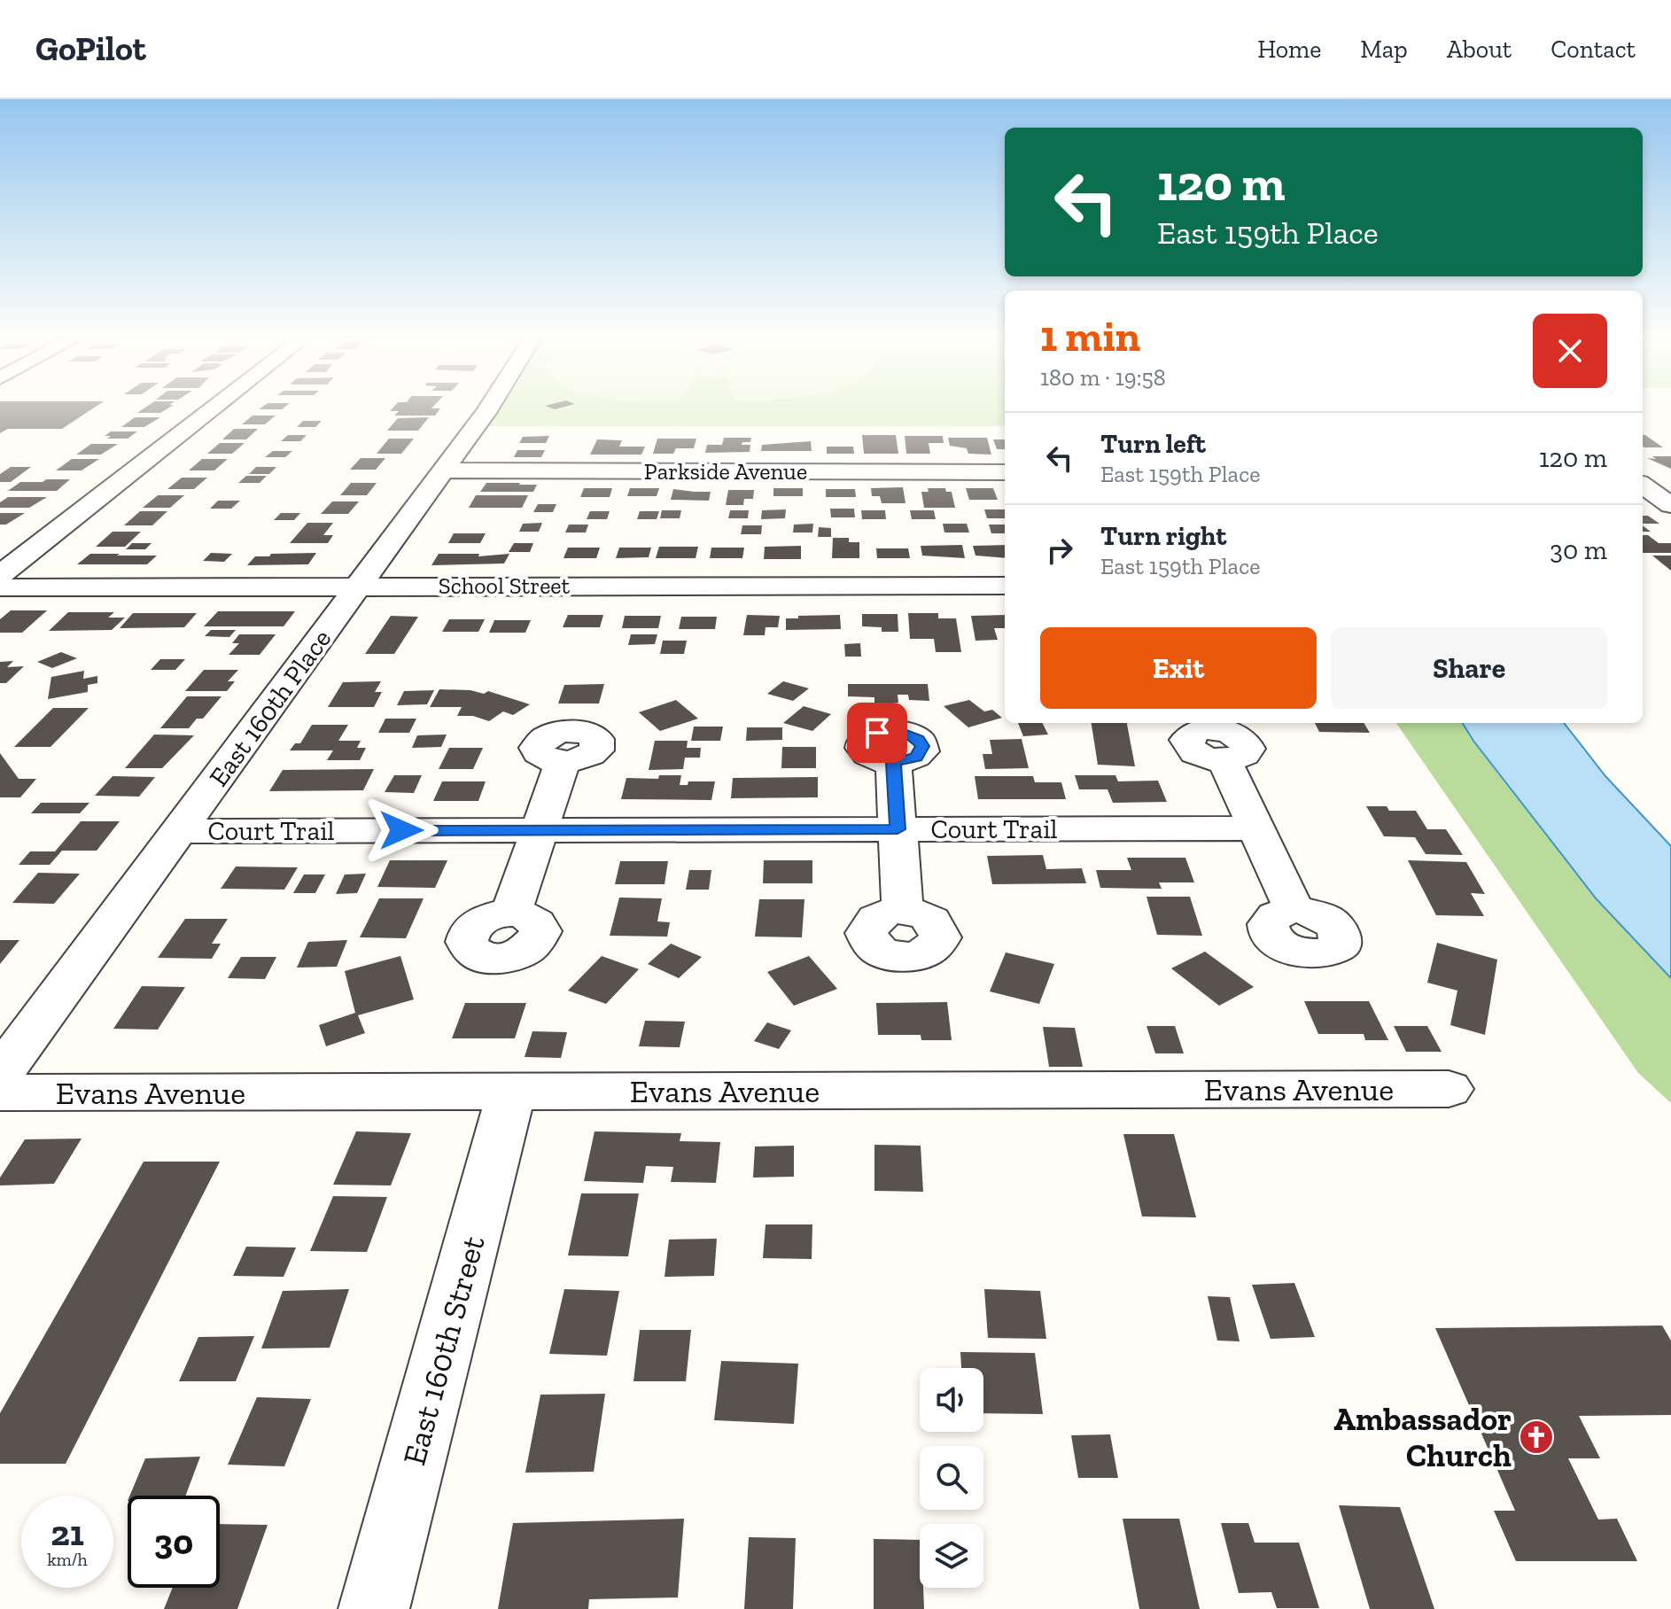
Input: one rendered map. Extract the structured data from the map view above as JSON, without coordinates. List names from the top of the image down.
{
  "streets": {
    "street": [
      "Parkside Avenue",
      "School Street",
      "East 160th Place",
      "Court Trail",
      "Evans Avenue",
      "East 160th Street"
    ]
  },
  "crossings": [
    ["Parkside Avenue", "East 160th Place"],
    ["School Street", "East 160th Place"],
    ["East 160th Place", "Court Trail"],
    ["Evans Avenue", "East 160th Street"]
  ],
  "places": {
    "church": ["Ambassador Church"]
  },
  "page": {
    "header": "GoPilot",
    "nav": [
      "Home",
      "Map",
      "About",
      "Contact"
    ],
    "turn": ["120 m", "East 159th Place"],
    "heading": ["1 min", "180 m · 19:58"],
    "list": [
      {
        "name": "Turn left",
        "note": "East 159th Place",
        "value": "120 m"
      },
      {
        "name": "Turn right",
        "note": "East 159th Place",
        "value": "30 m"
      }
    ],
    "buttons": ["Exit", "Share"],
    "speed": "21 km/h",
    "limit": "30"
  }
}
